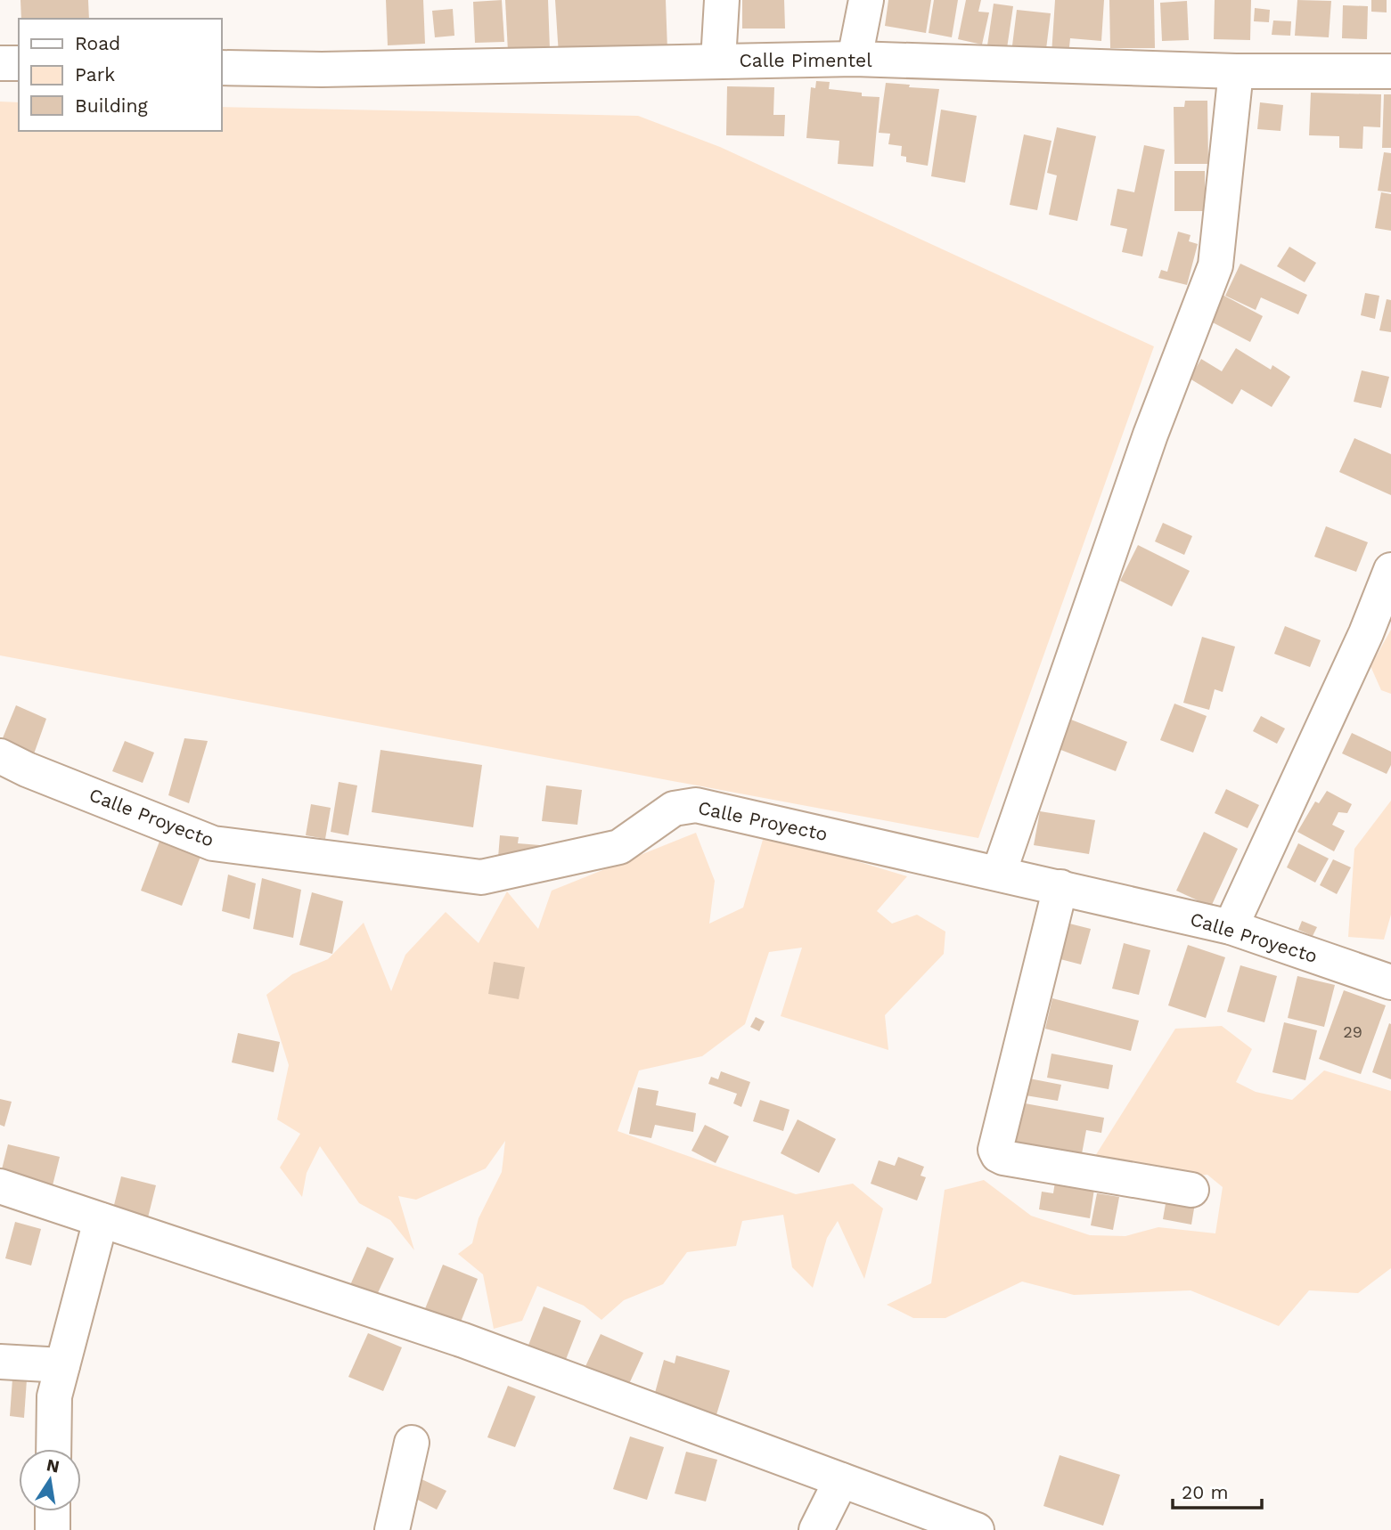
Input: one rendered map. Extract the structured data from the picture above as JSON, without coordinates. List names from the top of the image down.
{
  "streets": {
    "street": ["Calle Pimentel", "Calle Proyecto"]
  },
  "house_numbers": ["29"],
  "legend": ["Road", "Park", "Building"],
  "scale_bar": "20 m",
  "north": "top"
}
